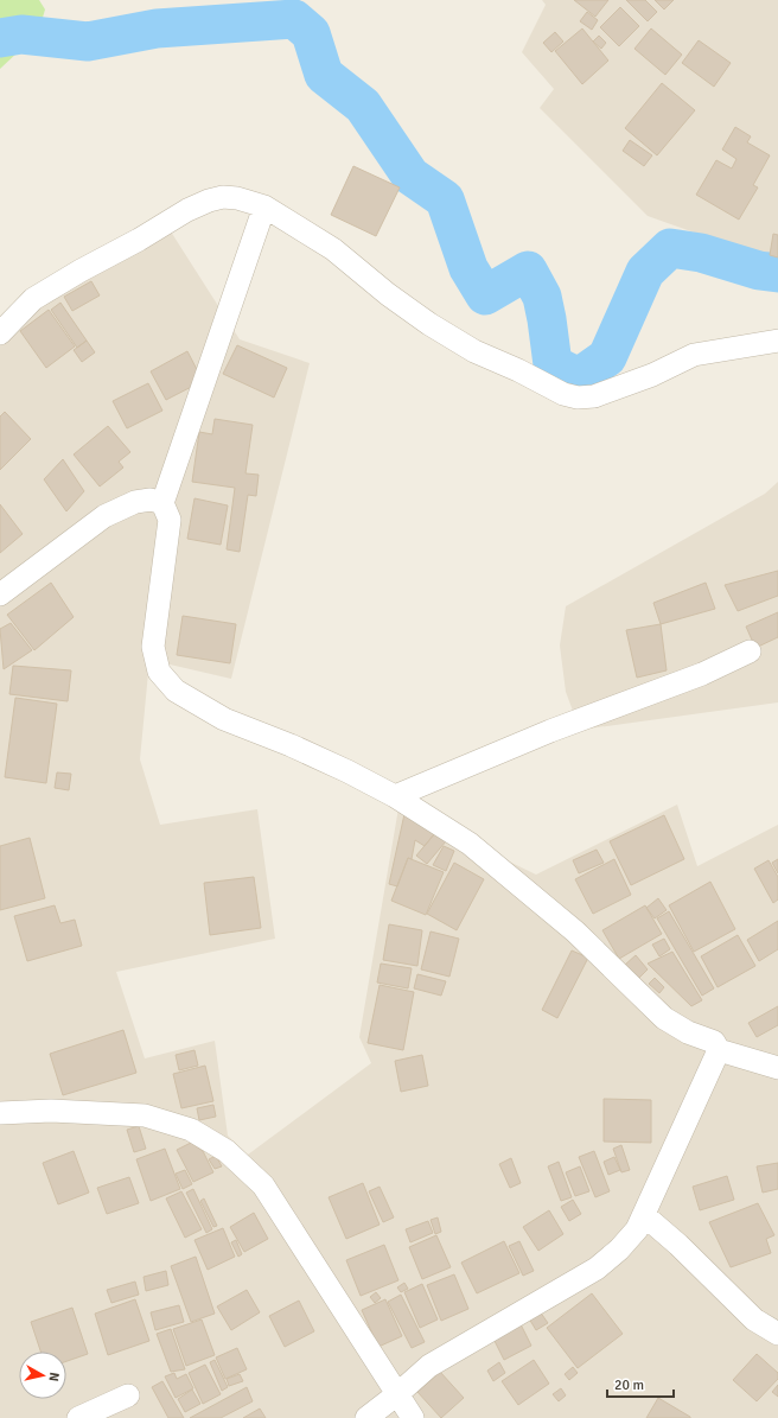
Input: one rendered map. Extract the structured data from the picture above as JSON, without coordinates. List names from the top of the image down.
{
  "scale_bar": "20 m",
  "north": "right"
}
